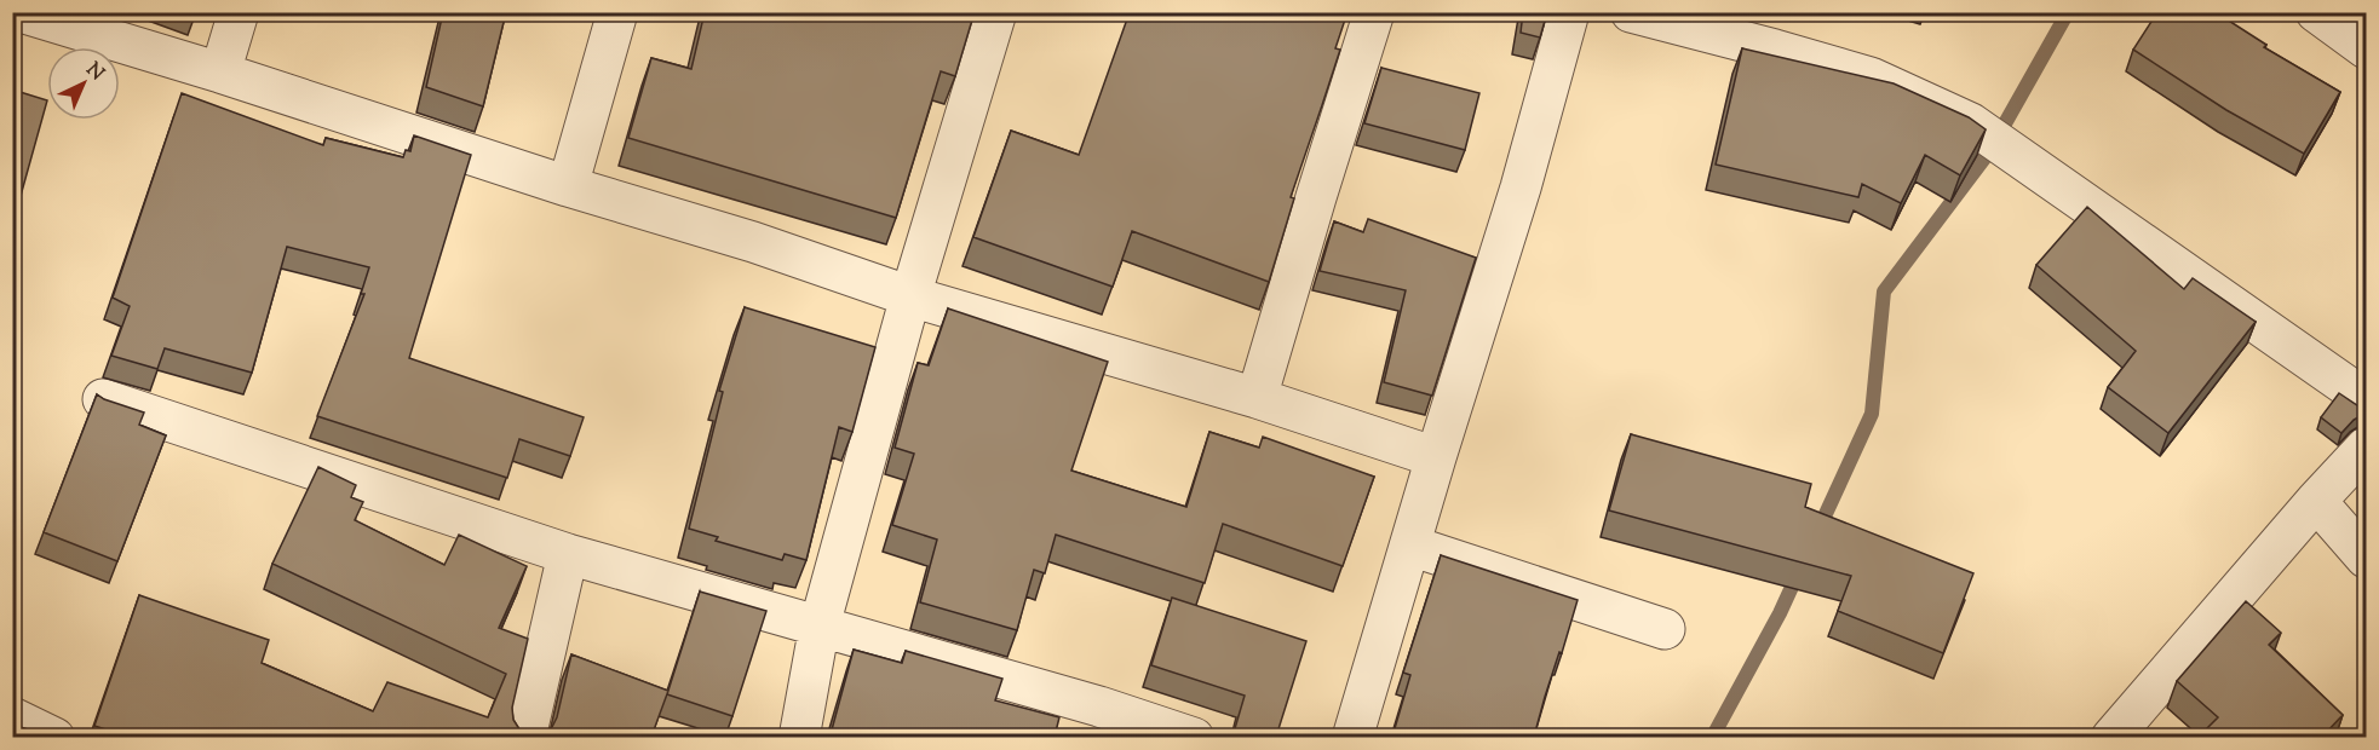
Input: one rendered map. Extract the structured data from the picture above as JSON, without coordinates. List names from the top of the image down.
{
  "north": "top right"
}
